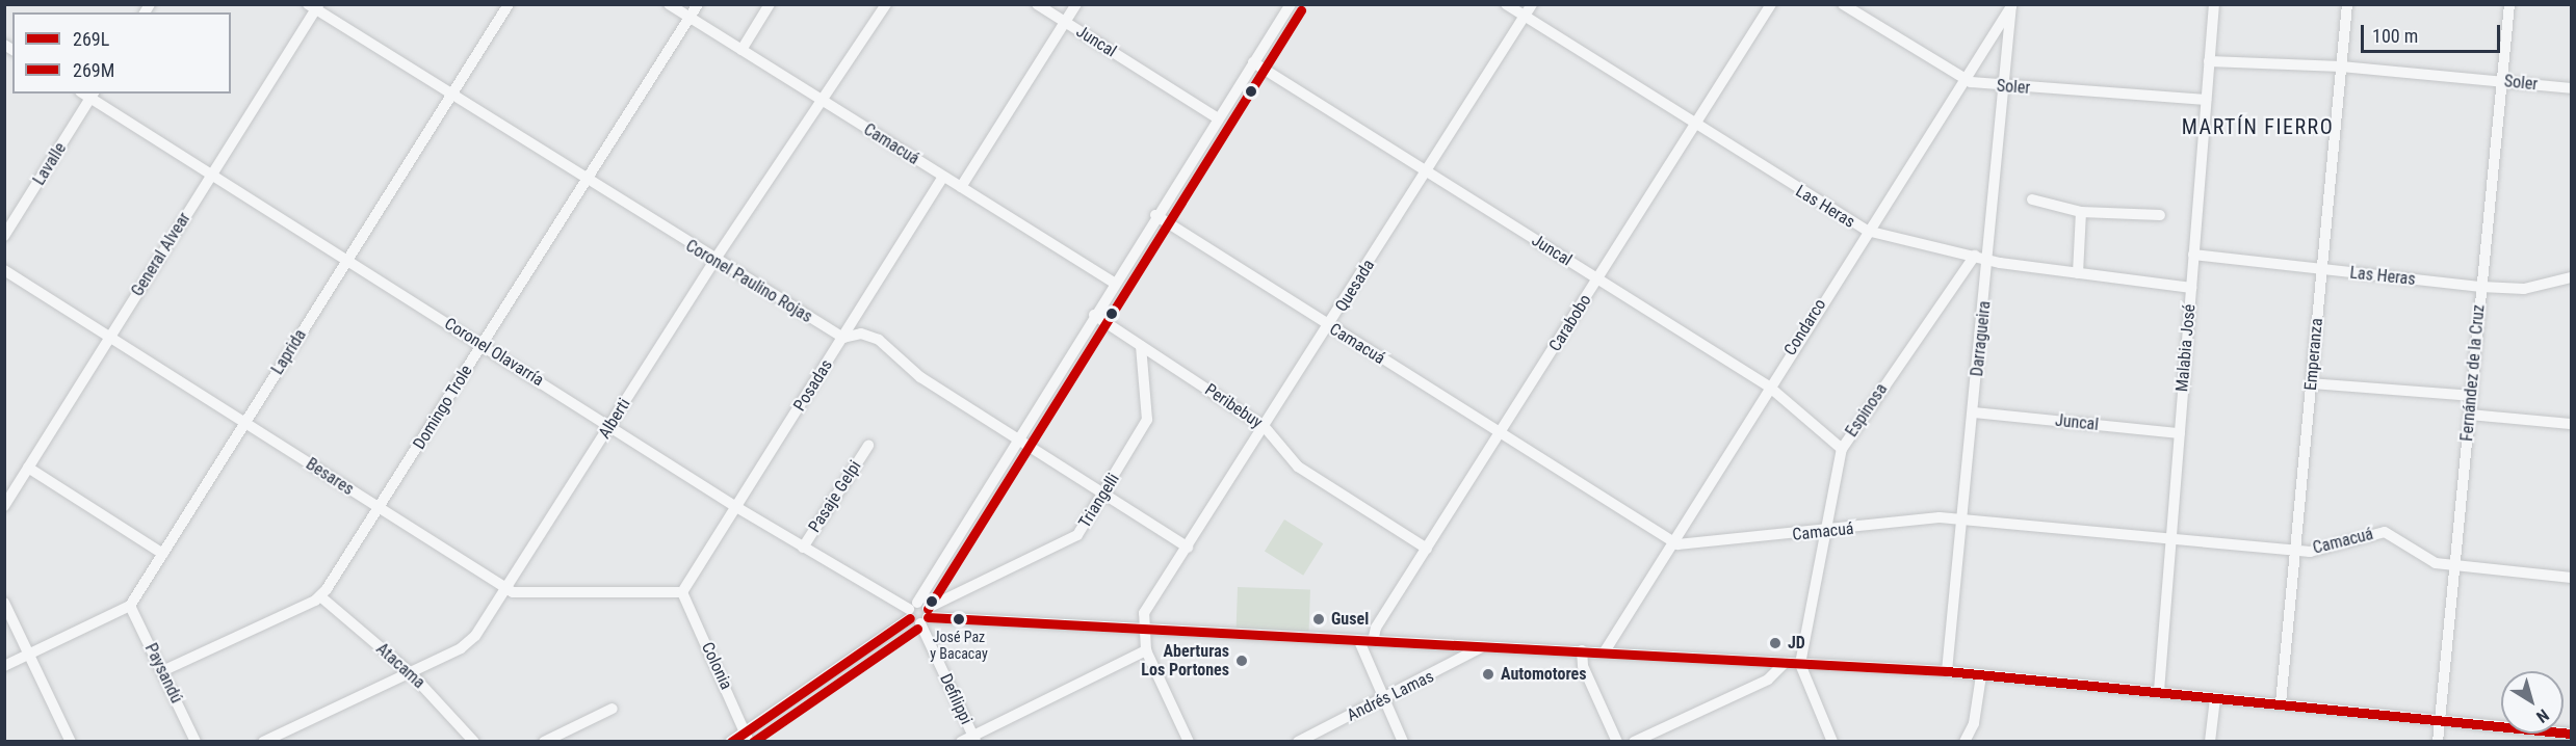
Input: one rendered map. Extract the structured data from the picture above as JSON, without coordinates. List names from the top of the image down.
{
  "streets": {
    "street": [
      "Juncal",
      "Soler",
      "Camacuá",
      "Lavalle",
      "Las Heras",
      "General Alvear",
      "Coronel Paulino Rojas",
      "Quesada",
      "Carabobo",
      "Condarco",
      "Darragueira",
      "Malabia José",
      "Laprida",
      "Coronel Olavarría",
      "Emperanza",
      "Fernández de la Cruz",
      "Posadas",
      "Peribebuy",
      "Domingo Trole",
      "Espinosa",
      "Alberti",
      "Besares",
      "Pasaje Gelpi",
      "Triangelli",
      "Atacama",
      "Colonia",
      "Paysandú",
      "Andrés Lamas",
      "Defilippi"
    ]
  },
  "crossings": [
    ["Juncal", "Quesada"],
    ["Juncal", "Carabobo"],
    ["Juncal", "Condarco"],
    ["Juncal", "Darragueira"],
    ["Juncal", "Malabia José"],
    ["Juncal", "Espinosa"],
    ["Soler", "Condarco"],
    ["Soler", "Darragueira"],
    ["Soler", "Malabia José"],
    ["Soler", "Emperanza"],
    ["Soler", "Fernández de la Cruz"],
    ["Camacuá", "Quesada"],
    ["Camacuá", "Carabobo"],
    ["Camacuá", "Condarco"],
    ["Camacuá", "Darragueira"],
    ["Camacuá", "Malabia José"],
    ["Camacuá", "Emperanza"],
    ["Camacuá", "Fernández de la Cruz"],
    ["Camacuá", "Posadas"],
    ["Camacuá", "Domingo Trole"],
    ["Camacuá", "Espinosa"],
    ["Camacuá", "Alberti"],
    ["Lavalle", "Coronel Olavarría"],
    ["Las Heras", "Quesada"],
    ["Las Heras", "Carabobo"],
    ["Las Heras", "Condarco"],
    ["Las Heras", "Darragueira"],
    ["Las Heras", "Malabia José"],
    ["Las Heras", "Emperanza"],
    ["Las Heras", "Fernández de la Cruz"],
    ["Las Heras", "Espinosa"],
    ["General Alvear", "Coronel Paulino Rojas"],
    ["General Alvear", "Coronel Olavarría"],
    ["General Alvear", "Besares"],
    ["Coronel Paulino Rojas", "Quesada"],
    ["Coronel Paulino Rojas", "Laprida"],
    ["Coronel Paulino Rojas", "Posadas"],
    ["Coronel Paulino Rojas", "Domingo Trole"],
    ["Coronel Paulino Rojas", "Alberti"],
    ["Coronel Paulino Rojas", "Triangelli"],
    ["Quesada", "Peribebuy"],
    ["Carabobo", "Peribebuy"],
    ["Condarco", "Darragueira"],
    ["Laprida", "Coronel Olavarría"],
    ["Laprida", "Besares"],
    ["Laprida", "Paysandú"],
    ["Coronel Olavarría", "Posadas"],
    ["Coronel Olavarría", "Domingo Trole"],
    ["Coronel Olavarría", "Alberti"],
    ["Coronel Olavarría", "Pasaje Gelpi"],
    ["Coronel Olavarría", "Triangelli"],
    ["Coronel Olavarría", "Defilippi"],
    ["Posadas", "Colonia"],
    ["Peribebuy", "Triangelli"],
    ["Domingo Trole", "Besares"],
    ["Domingo Trole", "Atacama"],
    ["Alberti", "Besares"],
    ["Alberti", "Atacama"],
    ["Triangelli", "Defilippi"]
  ],
  "districts": ["MARTÍN FIERRO"],
  "places": [
    "José Paz y Bacacay",
    "Gusel",
    "JD",
    "Aberturas Los Portones",
    "Automotores"
  ],
  "lines": ["transit line 269M", "transit line 269L"],
  "legend": ["269L", "269M"],
  "scale_bar": "100 m",
  "north": "bottom right"
}
